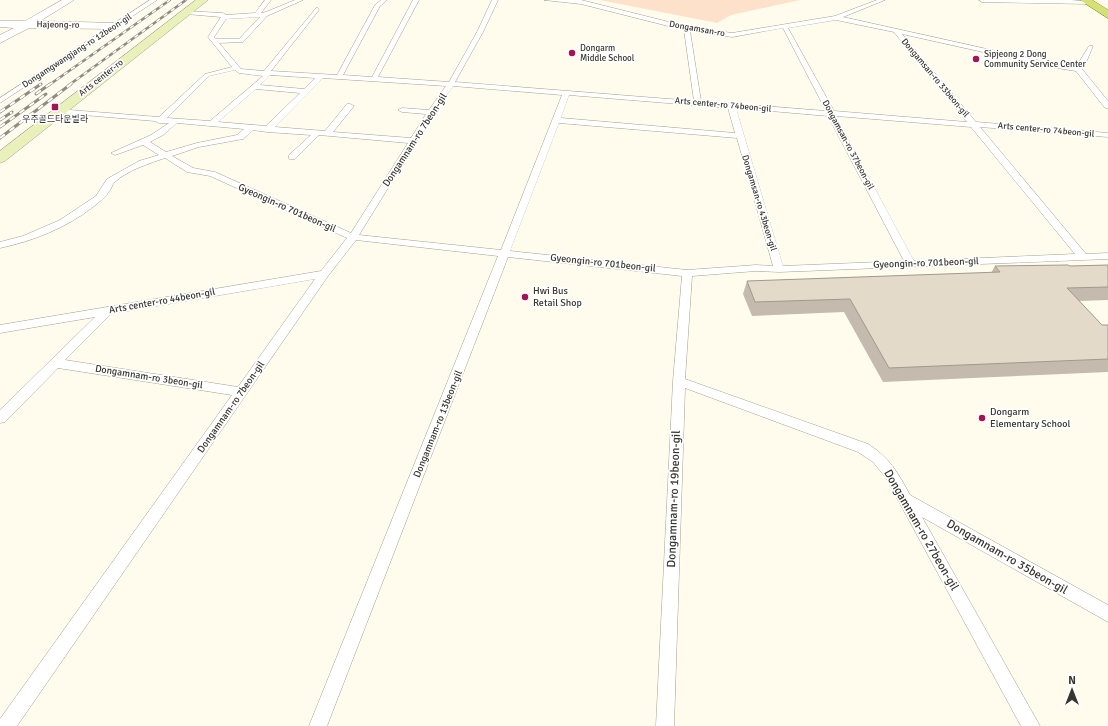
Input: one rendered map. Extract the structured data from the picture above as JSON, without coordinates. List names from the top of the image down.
{
  "streets": {
    "street": ["Hajeong-ro", "Arts center-ro"],
    "lane": [
      "Dongamsan-ro",
      "Dongamgwangjang-ro 12beon-gil",
      "Dongamsan-ro 33beon-gil",
      "Arts center-ro 74beon-gil",
      "Dongamnam-ro 7beon-gil",
      "Dongamsan-ro 37beon-gil",
      "Dongamsan-ro 43beon-gil",
      "Gyeongin-ro 701beon-gil",
      "Arts center-ro 44beon-gil",
      "Dongamnam-ro 3beon-gil",
      "Dongamnam-ro 13beon-gil",
      "Dongamnam-ro 19beon-gil",
      "Dongamnam-ro 27beon-gil",
      "Dongamnam-ro 35beon-gil"
    ]
  },
  "crossings": [
    ["Hajeong-ro", "Dongamgwangjang-ro 12beon-gil"],
    ["Dongamsan-ro", "Dongamsan-ro 33beon-gil"],
    ["Dongamsan-ro", "Dongamsan-ro 37beon-gil"],
    ["Dongamsan-ro 33beon-gil", "Arts center-ro 74beon-gil"],
    ["Arts center-ro 74beon-gil", "Dongamnam-ro 7beon-gil"],
    ["Arts center-ro 74beon-gil", "Dongamsan-ro 37beon-gil"],
    ["Arts center-ro 74beon-gil", "Dongamsan-ro 43beon-gil"],
    ["Arts center-ro 74beon-gil", "Dongamnam-ro 13beon-gil"],
    ["Dongamnam-ro 7beon-gil", "Gyeongin-ro 701beon-gil"],
    ["Dongamnam-ro 7beon-gil", "Arts center-ro 44beon-gil"],
    ["Dongamnam-ro 7beon-gil", "Dongamnam-ro 3beon-gil"],
    ["Dongamsan-ro 37beon-gil", "Gyeongin-ro 701beon-gil"],
    ["Dongamsan-ro 43beon-gil", "Gyeongin-ro 701beon-gil"],
    ["Gyeongin-ro 701beon-gil", "Dongamnam-ro 13beon-gil"],
    ["Gyeongin-ro 701beon-gil", "Dongamnam-ro 19beon-gil"],
    ["Dongamnam-ro 19beon-gil", "Dongamnam-ro 27beon-gil"],
    ["Dongamnam-ro 27beon-gil", "Dongamnam-ro 35beon-gil"]
  ],
  "places": {
    "other": [
      "Dongarm Middle School",
      "Sipjeong 2 Dong Community Service Center",
      "Hwi Bus Retail Shop",
      "Dongarm Elementary School"
    ],
    "transit": ["우주골드타운빌라"]
  },
  "north": "top"
}
